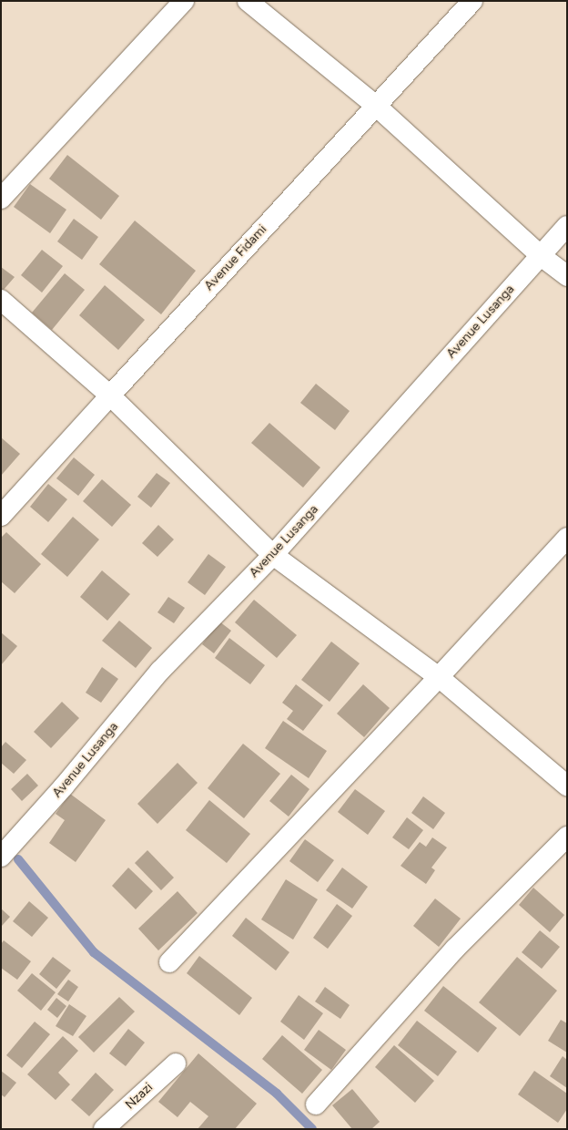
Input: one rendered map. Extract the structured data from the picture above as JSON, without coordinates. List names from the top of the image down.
{
  "streets": {
    "street": ["Avenue Fidami", "Avenue Lusanga", "Nzazi"]
  }
}
